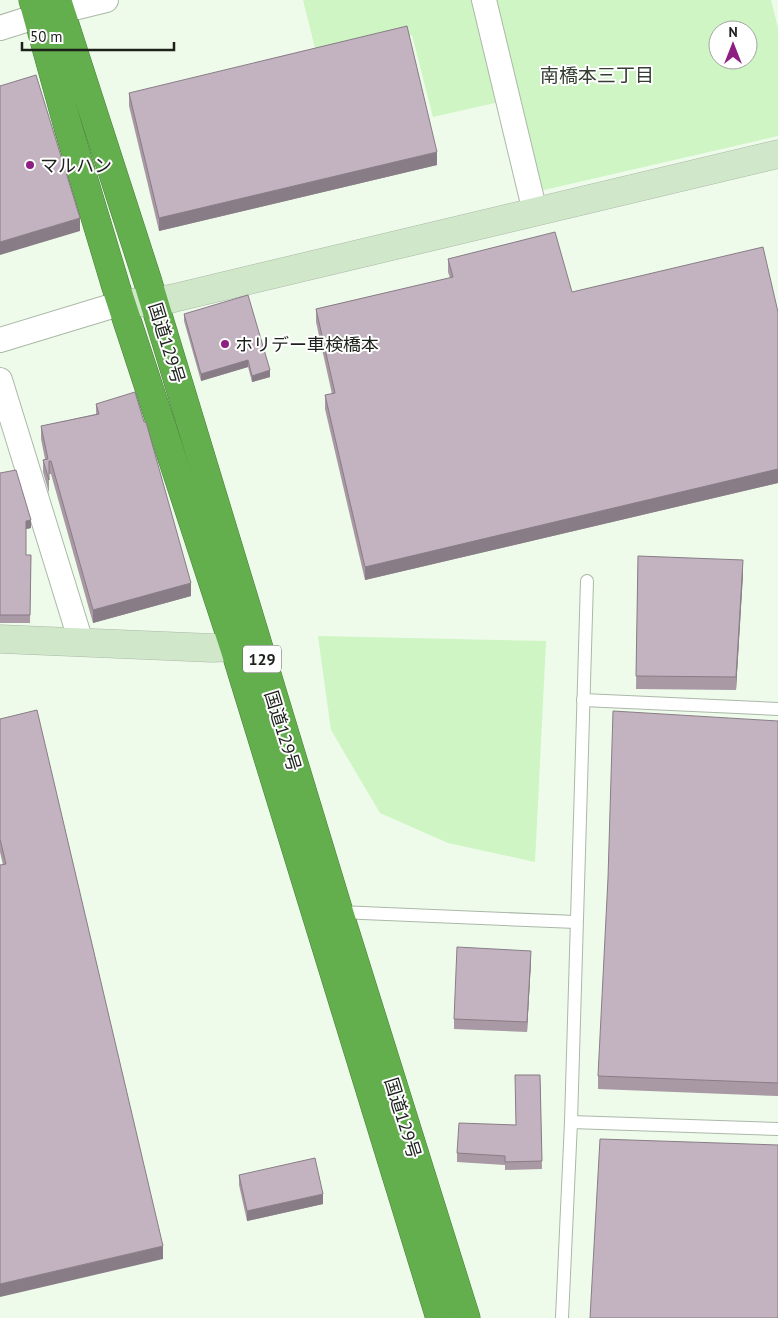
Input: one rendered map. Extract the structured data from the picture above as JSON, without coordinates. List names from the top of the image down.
{
  "streets": {
    "highway": ["国道129号", "129"]
  },
  "districts": ["南橋本三丁目"],
  "places": ["マルハン", "ホリデー車検橋本"],
  "scale_bar": "50 m",
  "north": "top"
}
